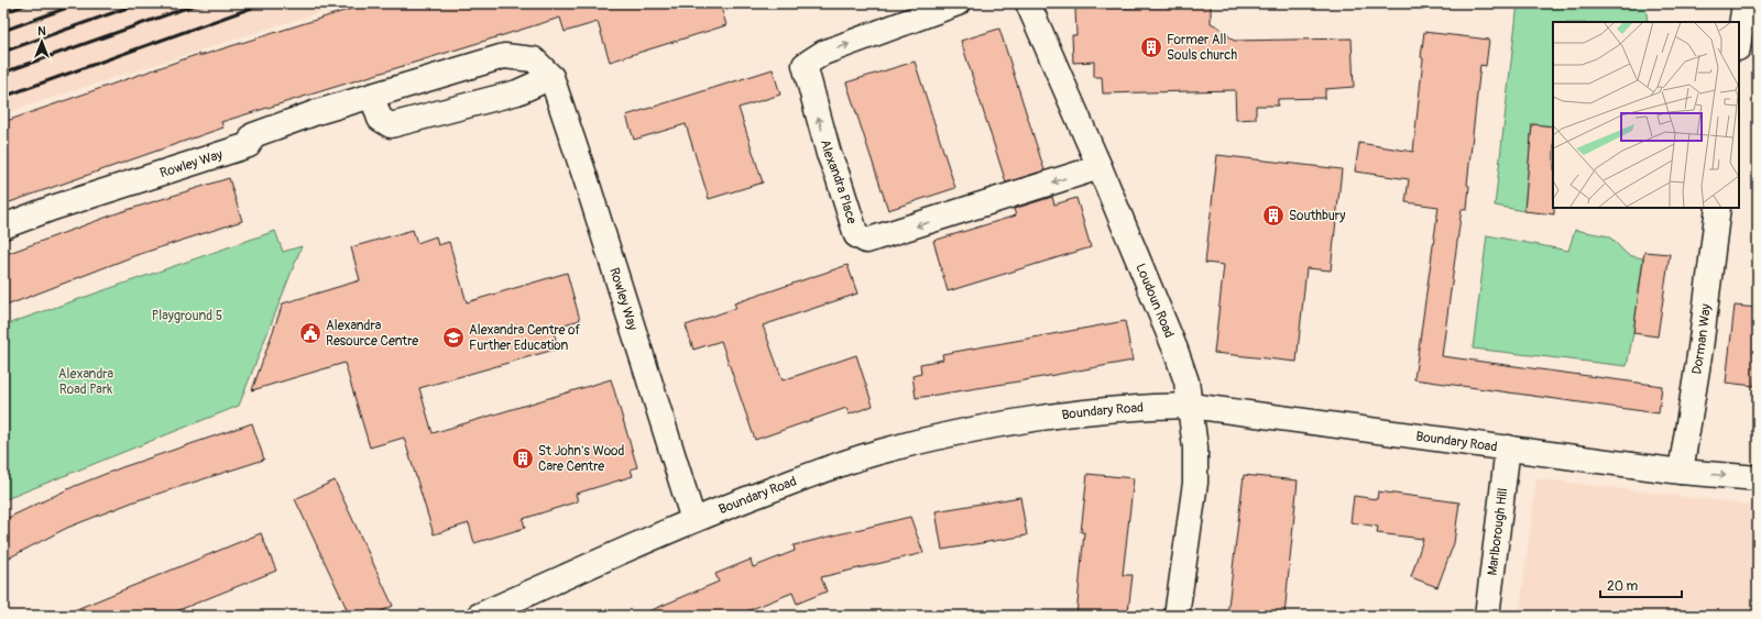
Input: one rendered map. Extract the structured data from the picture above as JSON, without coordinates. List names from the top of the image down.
{
  "streets": {
    "street": [
      "Rowley Way",
      "Alexandra Place",
      "Loudoun Road",
      "Dorman Way",
      "Boundary Road",
      "Marlborough Hill"
    ]
  },
  "crossings": [
    ["Rowley Way", "Boundary Road"],
    ["Alexandra Place", "Loudoun Road"],
    ["Loudoun Road", "Boundary Road"],
    ["Dorman Way", "Boundary Road"],
    ["Boundary Road", "Marlborough Hill"]
  ],
  "parks": ["Playground 5", "Alexandra Road Park"],
  "places": {
    "building": ["Former All Souls church", "Southbury", "St John's Wood Care Centre"],
    "public building": ["Alexandra Resource Centre"],
    "school or university": ["Alexandra Centre of Further Education"]
  },
  "scale_bar": "20 m",
  "north": "top"
}
